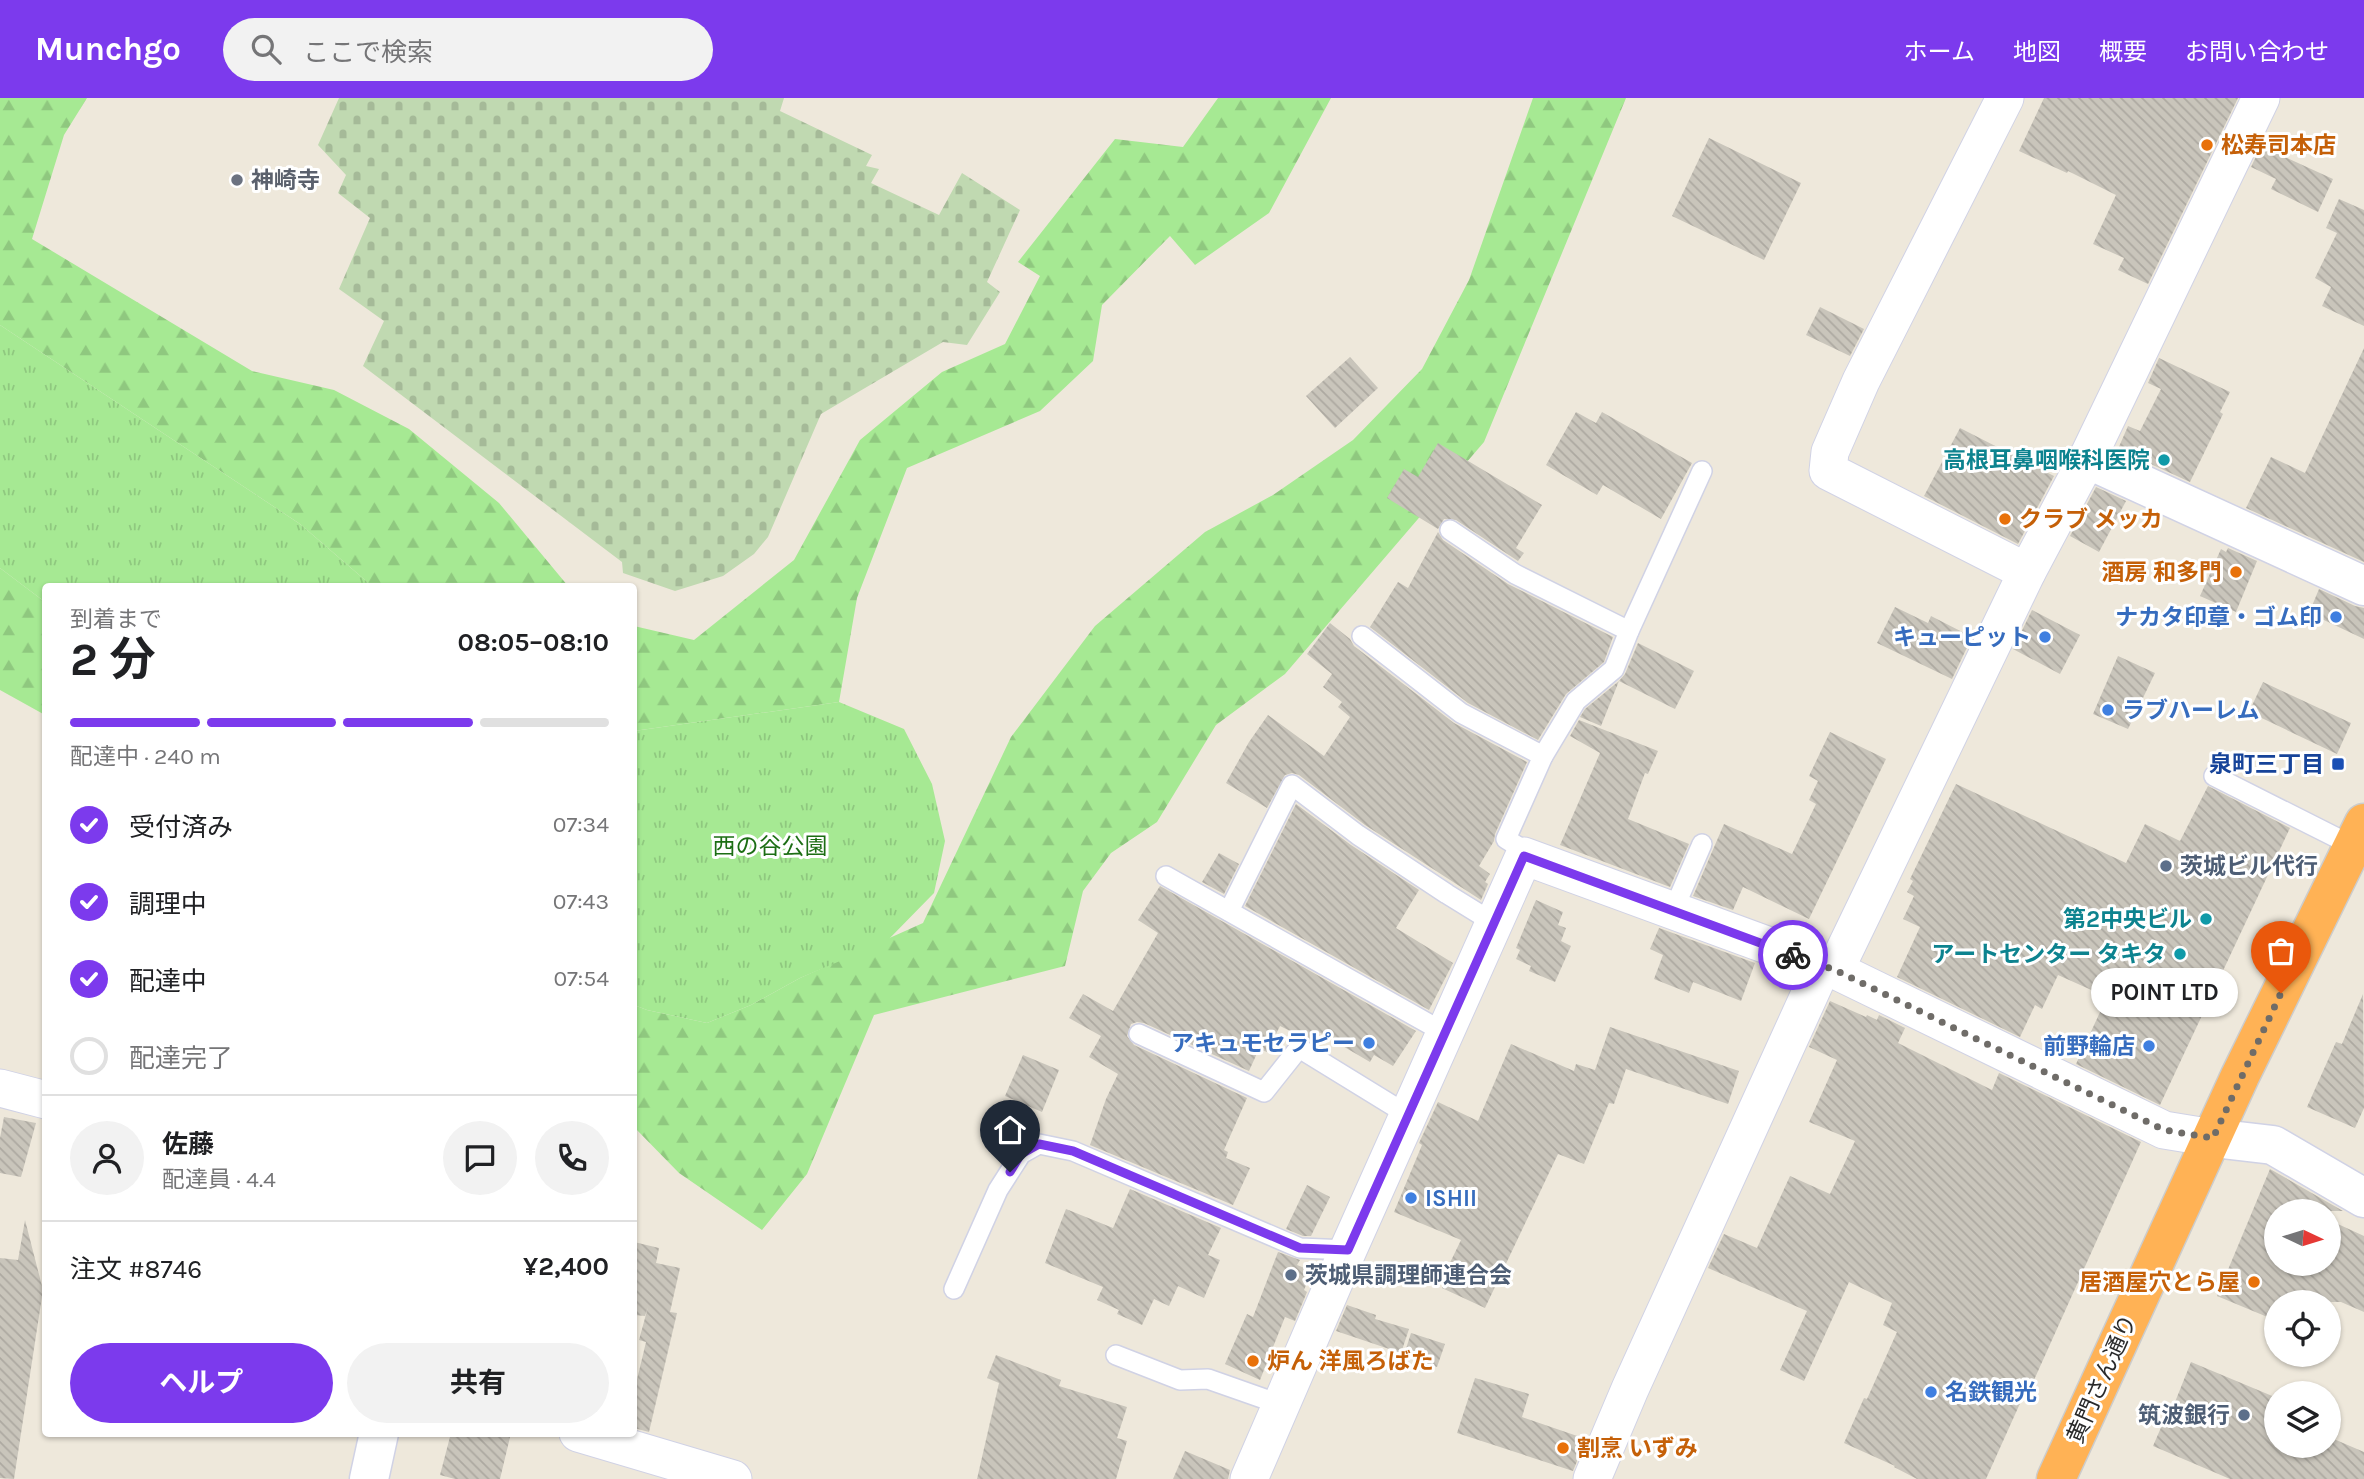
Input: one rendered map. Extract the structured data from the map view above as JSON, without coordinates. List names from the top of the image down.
{
  "streets": {
    "highway": ["黄門さん通り"]
  },
  "parks": ["西の谷公園"],
  "places": {
    "other": [
      "松寿司本店",
      "神崎寺",
      "高根耳鼻咽喉科医院",
      "クラブ メッカ",
      "酒房 和多門",
      "ナカタ印章・ゴム印",
      "キューピット",
      "ラブハーレム",
      "茨城ビル代行",
      "第2中央ビル",
      "アートセンター タキタ",
      "POINT LTD",
      "アキュモセラピー",
      "前野輪店",
      "ISHII",
      "茨城県調理師連合会",
      "居酒屋穴とら屋",
      "炉ん 洋風ろばた",
      "名鉄観光",
      "筑波銀行",
      "割烹 いずみ"
    ],
    "transit": ["泉町三丁目"]
  },
  "north": "right",
  "page": {
    "header": "Munchgo",
    "search": "ここで検索",
    "nav": [
      "ホーム",
      "地図",
      "概要",
      "お問い合わせ"
    ],
    "heading": ["2 分", "到着まで", "08:05–08:10"],
    "panel": [
      "佐藤",
      "配達員 · 4.4",
      "注文 #8746",
      "¥2,400"
    ],
    "bar": "配達中 · 240 m",
    "list": [
      ["受付済み", "07:34"],
      ["調理中", "07:43"],
      ["配達中", "07:54"],
      "配達完了"
    ],
    "bubble": "POINT LTD",
    "buttons": ["ヘルプ", "共有"]
  }
}
